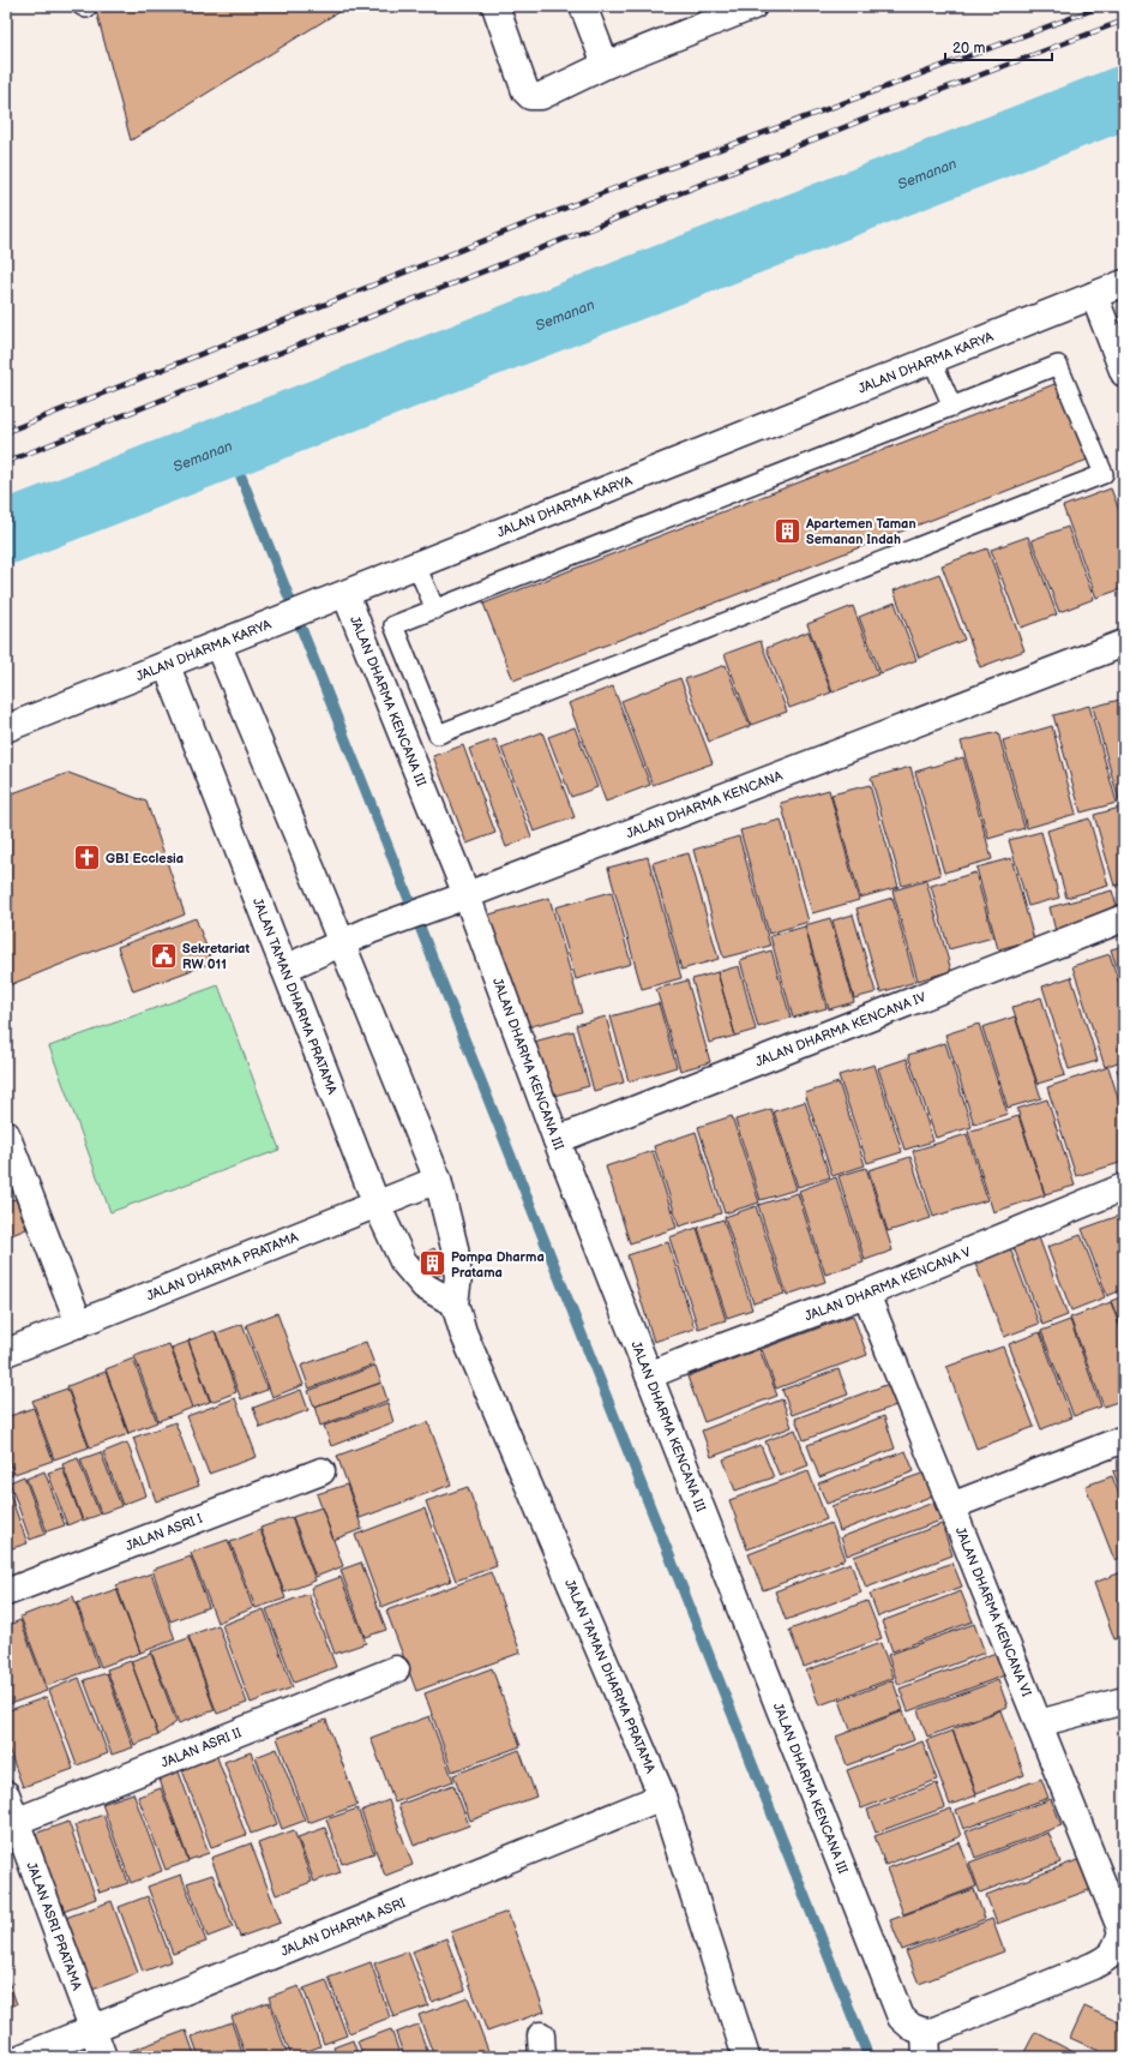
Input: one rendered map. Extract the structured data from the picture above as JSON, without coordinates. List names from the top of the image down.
{
  "streets": {
    "street": [
      "JALAN DHARMA KARYA",
      "JALAN DHARMA KENCANA III",
      "JALAN DHARMA KENCANA",
      "JALAN TAMAN DHARMA PRATAMA",
      "JALAN DHARMA KENCANA IV",
      "JALAN DHARMA PRATAMA",
      "JALAN DHARMA KENCANA V",
      "JALAN ASRI I",
      "JALAN DHARMA KENCANA VI",
      "JALAN ASRI II",
      "JALAN ASRI PRATAMA",
      "JALAN DHARMA ASRI"
    ]
  },
  "crossings": [
    ["JALAN DHARMA KARYA", "JALAN DHARMA KENCANA III"],
    ["JALAN DHARMA KARYA", "JALAN TAMAN DHARMA PRATAMA"],
    ["JALAN DHARMA KENCANA III", "JALAN DHARMA KENCANA"],
    ["JALAN DHARMA KENCANA III", "JALAN DHARMA KENCANA IV"],
    ["JALAN DHARMA KENCANA III", "JALAN DHARMA KENCANA V"],
    ["JALAN DHARMA KENCANA III", "JALAN DHARMA KENCANA VI"],
    ["JALAN DHARMA KENCANA", "JALAN TAMAN DHARMA PRATAMA"],
    ["JALAN TAMAN DHARMA PRATAMA", "JALAN DHARMA PRATAMA"],
    ["JALAN TAMAN DHARMA PRATAMA", "JALAN DHARMA ASRI"],
    ["JALAN DHARMA KENCANA V", "JALAN DHARMA KENCANA VI"],
    ["JALAN ASRI II", "JALAN ASRI PRATAMA"],
    ["JALAN ASRI PRATAMA", "JALAN DHARMA ASRI"]
  ],
  "water": ["Semanan"],
  "places": {
    "building": ["Apartemen Taman Semanan Indah", "Pompa Dharma Pratama"],
    "church": ["GBI Ecclesia"],
    "public building": ["Sekretariat RW 011"]
  },
  "scale_bar": "20 m"
}
